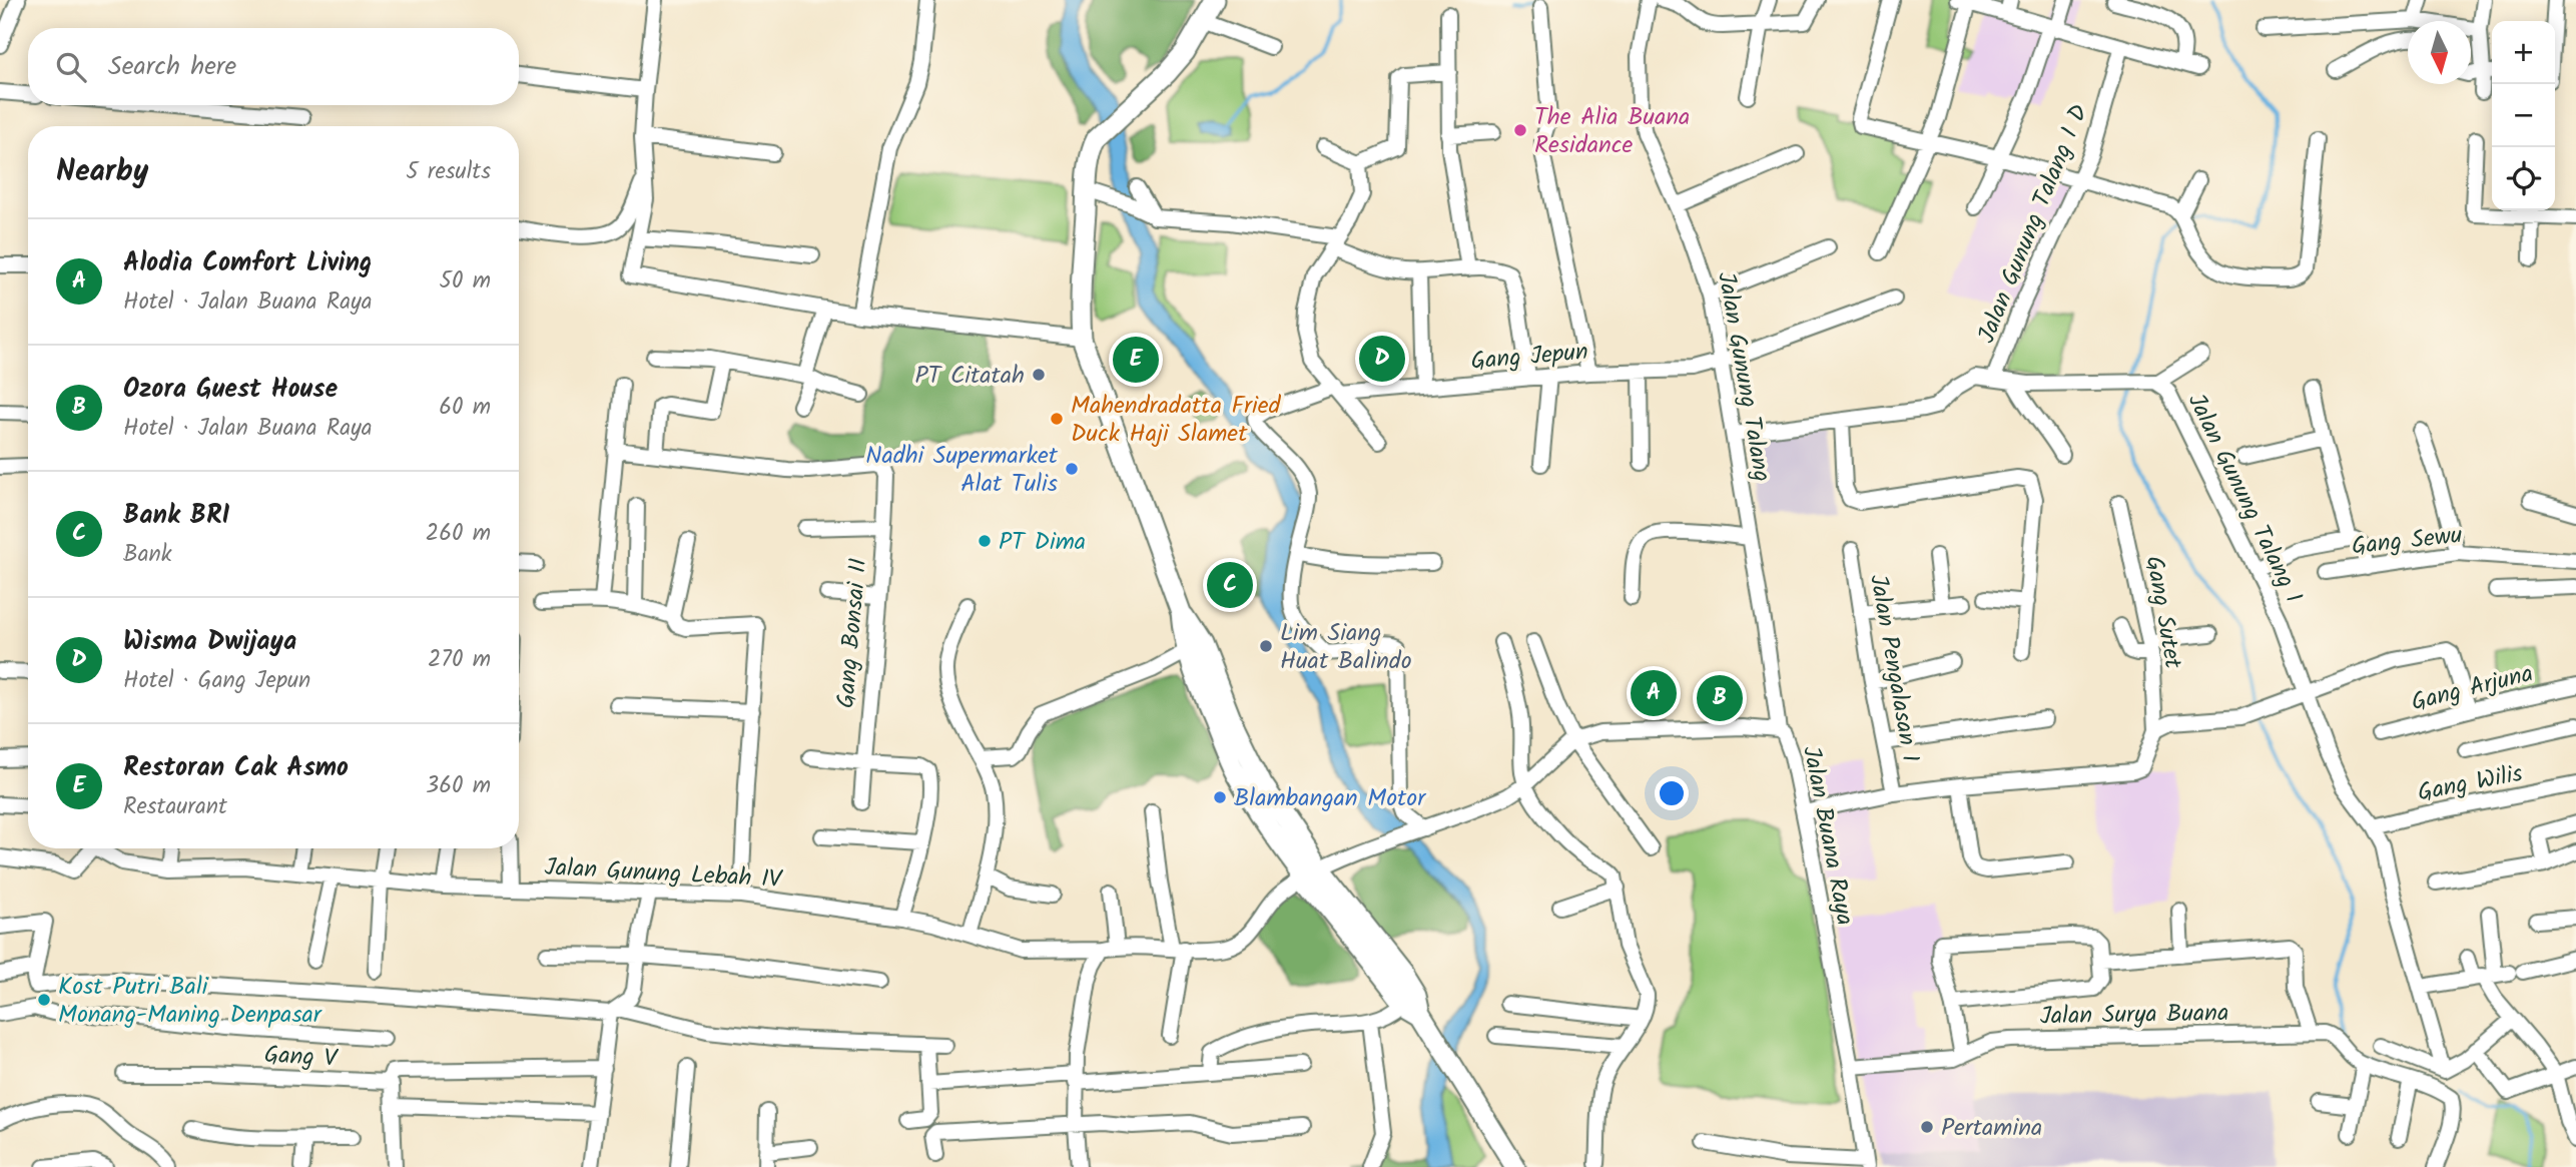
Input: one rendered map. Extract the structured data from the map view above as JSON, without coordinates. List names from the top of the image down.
{
  "streets": {
    "street": [
      "Jalan Gunung Talang I D",
      "Gang Jepun",
      "Jalan Gunung Talang",
      "Jalan Gunung Talang I",
      "Gang Sewu",
      "Gang Sutet",
      "Gang Bonsai II",
      "Jalan Pengalasan I",
      "Gang Arjuna",
      "Gang Wilis",
      "Jalan Buana Raya",
      "Jalan Gunung Lebah IV",
      "Jalan Surya Buana",
      "Gang V"
    ]
  },
  "crossings": [
    ["Gang Jepun", "Jalan Gunung Talang"],
    ["Jalan Gunung Talang", "Jalan Buana Raya"],
    ["Jalan Gunung Talang I", "Gang Wilis"],
    ["Jalan Buana Raya", "Jalan Gunung Lebah IV"],
    ["Jalan Buana Raya", "Jalan Surya Buana"]
  ],
  "places": [
    "The Alia Buana Residance",
    "PT Citatah",
    "Mahendradatta Fried Duck Haji Slamet",
    "Nadhi Supermarket Alat Tulis",
    "PT Dima",
    "Lim Siang Huat Balindo",
    "Blambangan Motor",
    "Kost Putri Bali Monang-Maning Denpasar",
    "Pertamina"
  ],
  "north": "bottom",
  "page": {
    "map_buttons": ["+", "−"],
    "search": "Search here",
    "heading": ["Nearby", "5 results"],
    "list": [
      {
        "mark": "A",
        "name": "Alodia Comfort Living",
        "note": "Hotel · Jalan Buana Raya",
        "value": "50 m"
      },
      {
        "mark": "B",
        "name": "Ozora Guest House",
        "note": "Hotel · Jalan Buana Raya",
        "value": "60 m"
      },
      {
        "mark": "C",
        "name": "Bank BRI",
        "note": "Bank",
        "value": "260 m"
      },
      {
        "mark": "D",
        "name": "Wisma Dwijaya",
        "note": "Hotel · Gang Jepun",
        "value": "270 m"
      },
      {
        "mark": "E",
        "name": "Restoran Cak Asmo",
        "note": "Restaurant",
        "value": "360 m"
      }
    ],
    "pins": [
      "D",
      "E",
      "C",
      "A",
      "B"
    ]
  }
}
